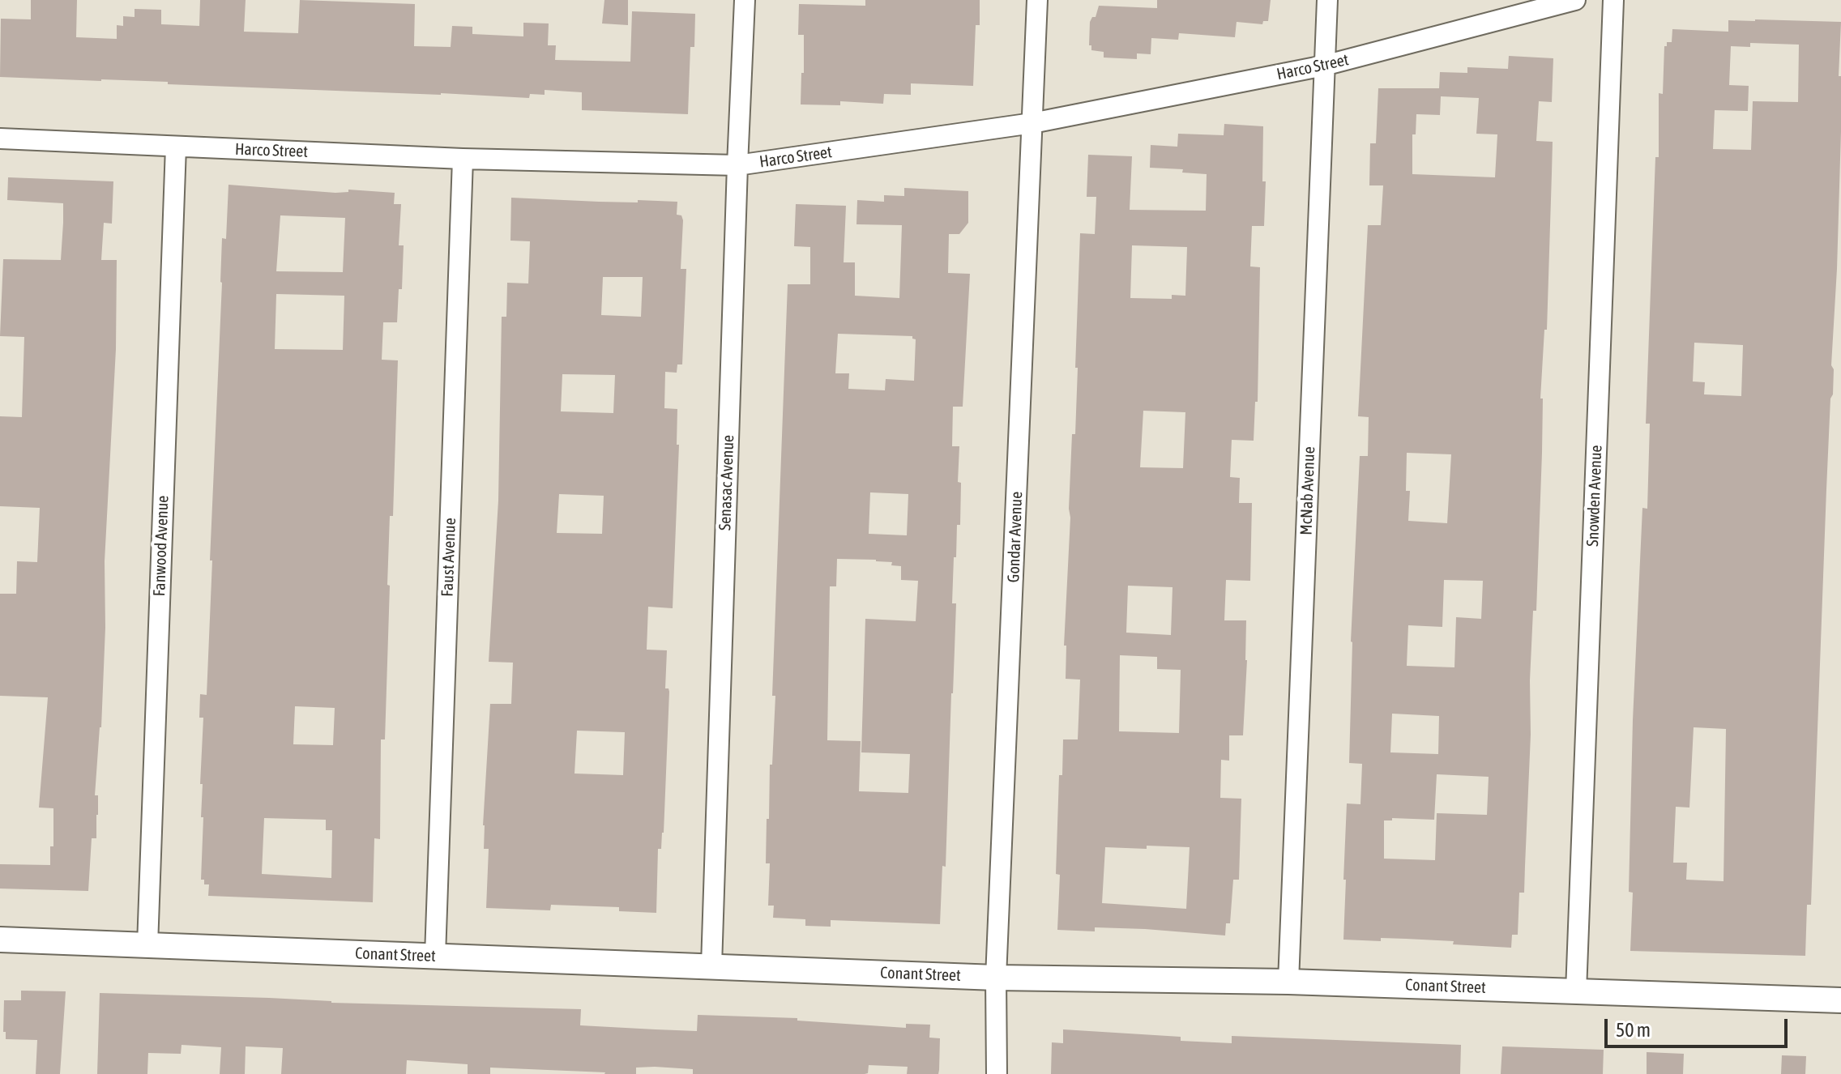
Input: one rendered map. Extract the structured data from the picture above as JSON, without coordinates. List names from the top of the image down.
{
  "streets": {
    "street": [
      "Harco Street",
      "Senasac Avenue",
      "McNab Avenue",
      "Snowden Avenue",
      "Gondar Avenue",
      "Fanwood Avenue",
      "Faust Avenue",
      "Conant Street"
    ]
  },
  "crossings": [
    ["Harco Street", "Senasac Avenue"],
    ["Harco Street", "McNab Avenue"],
    ["Harco Street", "Gondar Avenue"],
    ["Harco Street", "Fanwood Avenue"],
    ["Harco Street", "Faust Avenue"],
    ["Senasac Avenue", "Conant Street"],
    ["McNab Avenue", "Conant Street"],
    ["Snowden Avenue", "Conant Street"],
    ["Gondar Avenue", "Conant Street"],
    ["Fanwood Avenue", "Conant Street"],
    ["Faust Avenue", "Conant Street"]
  ],
  "scale_bar": "50 m"
}
